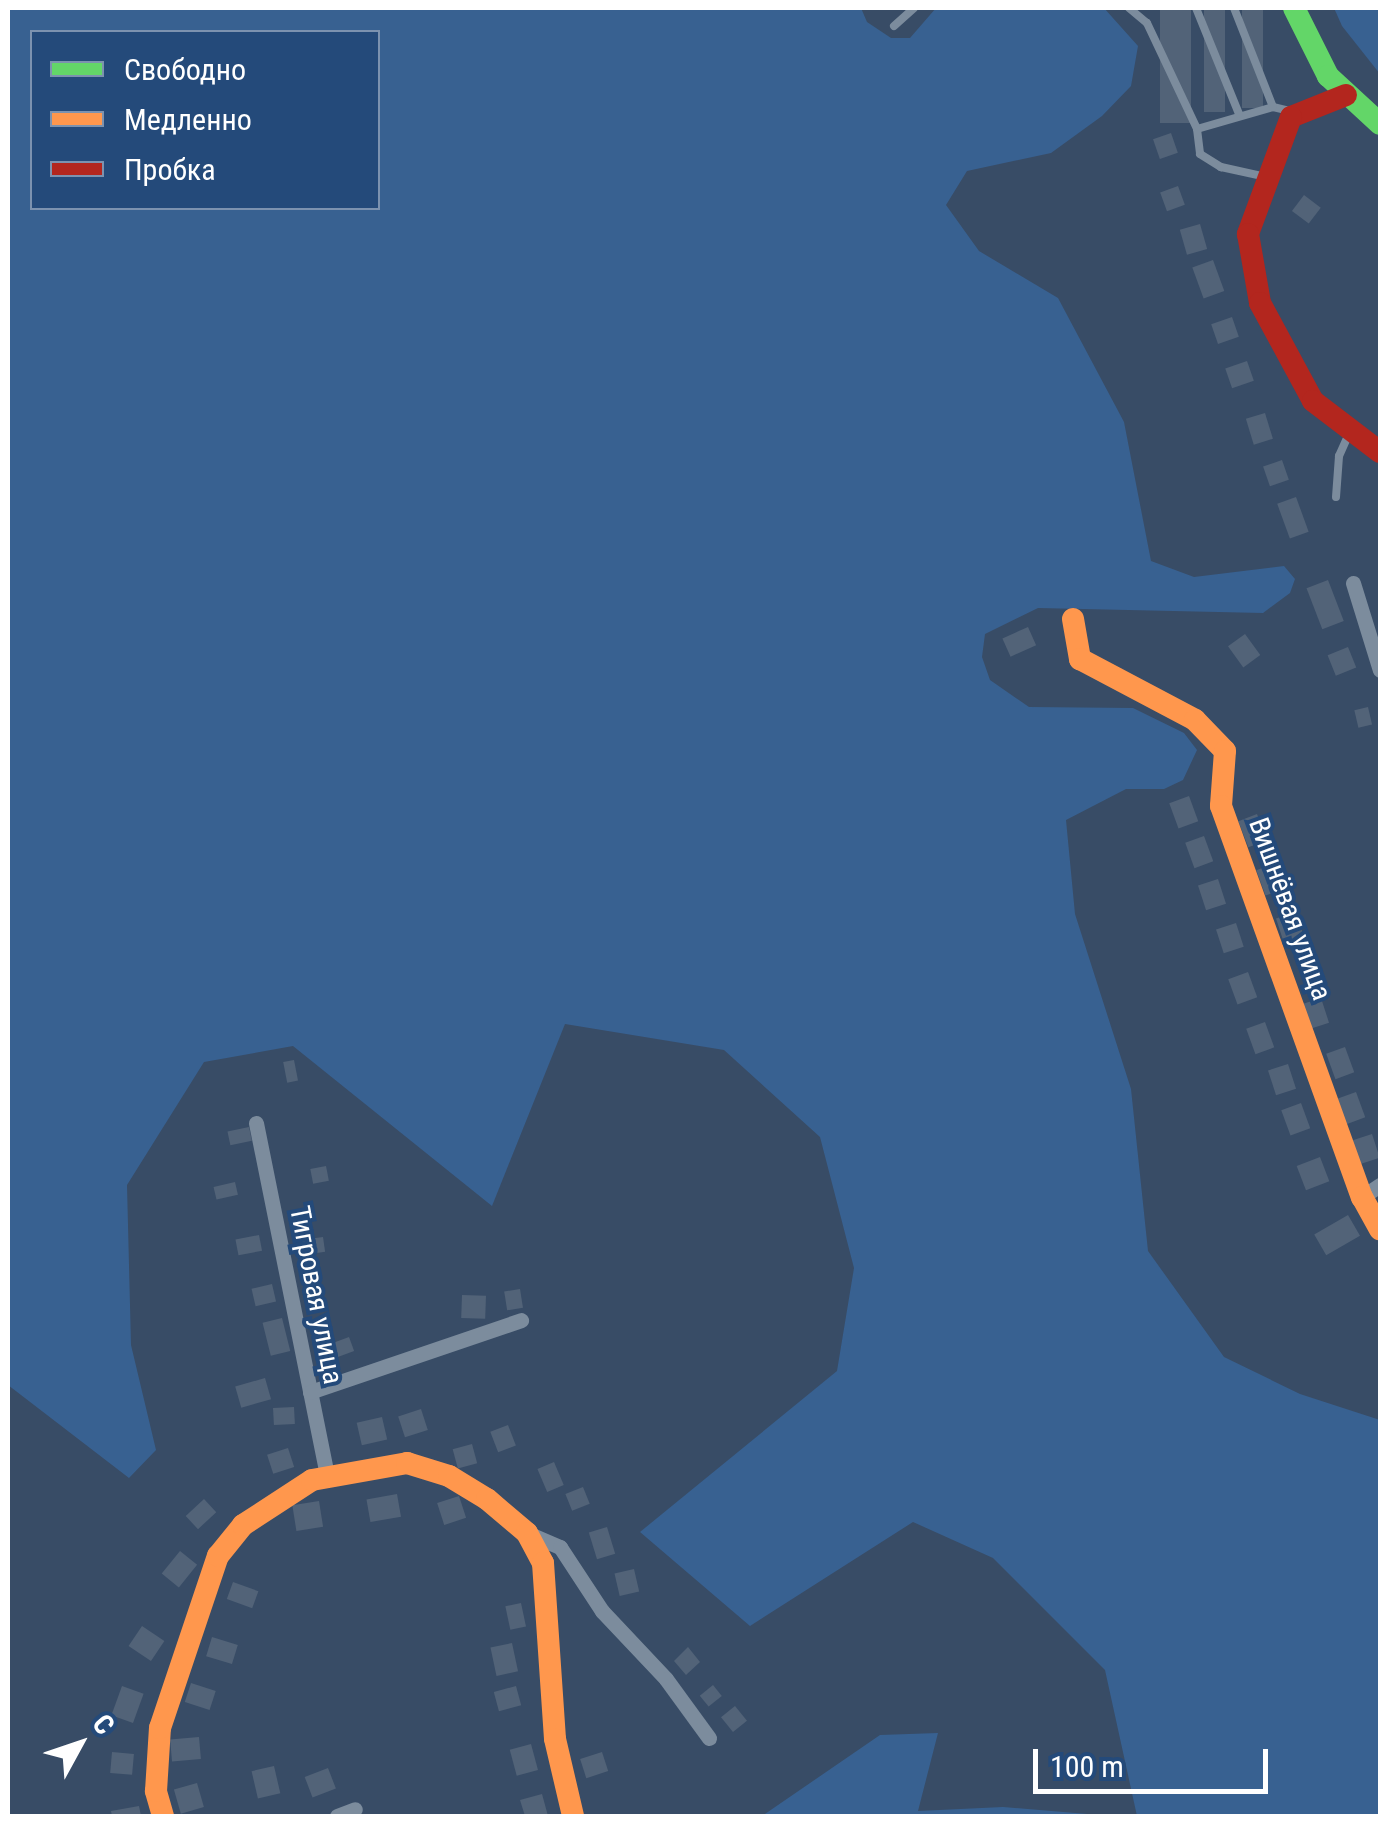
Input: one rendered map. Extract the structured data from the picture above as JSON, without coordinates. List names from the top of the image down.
{
  "streets": {
    "street": ["Вишнёвая улица", "Тигровая улица"]
  },
  "legend": ["Свободно", "Медленно", "Пробка"],
  "scale_bar": "100 m",
  "north": "top right"
}
